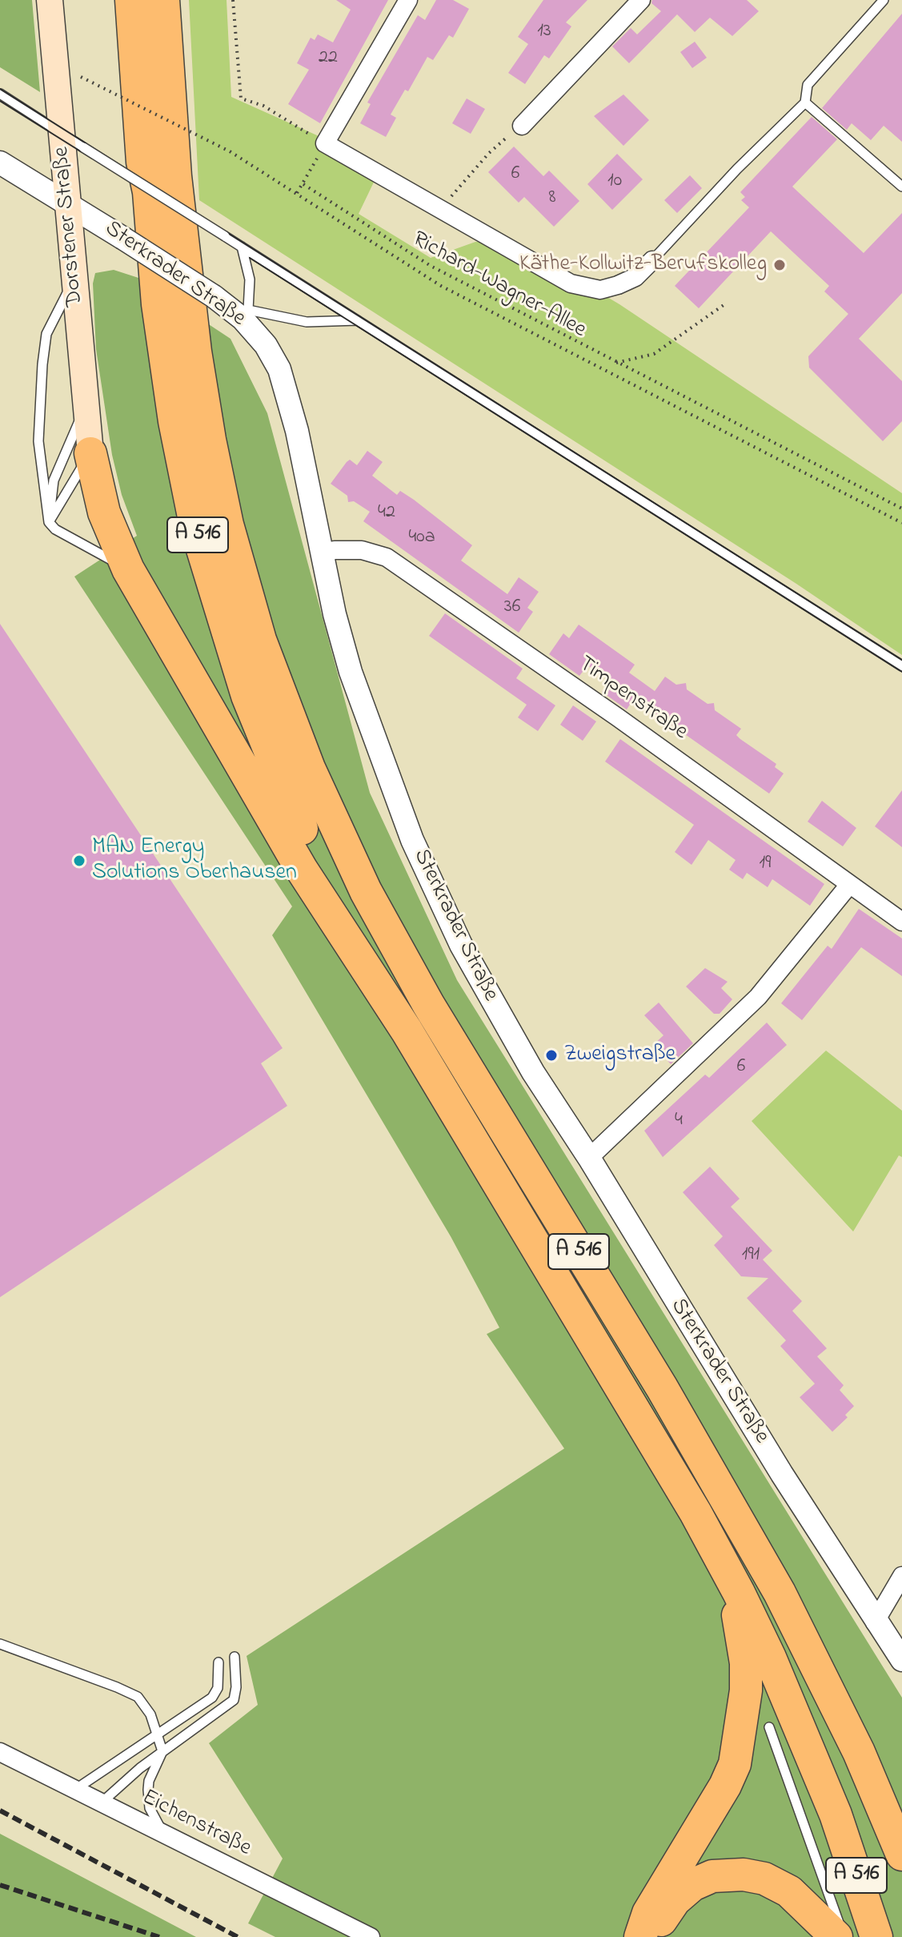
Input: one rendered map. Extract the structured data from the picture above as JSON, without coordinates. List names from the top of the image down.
{
  "streets": {
    "highway": ["A 516"],
    "main road": ["Dorstener Straße"],
    "street": [
      "Sterkrader Straße",
      "Richard-Wagner-Allee",
      "Timpenstraße",
      "Eichenstraße"
    ]
  },
  "crossings": [
    ["Dorstener Straße", "Sterkrader Straße"],
    ["Sterkrader Straße", "Timpenstraße"]
  ],
  "places": ["Käthe-Kollwitz-Berufskolleg", "MAN Energy Solutions Oberhausen", "Zweigstraße"],
  "house_numbers": [
    "13",
    "22",
    "6",
    "10",
    "8",
    "42",
    "40a",
    "36",
    "19",
    "6",
    "4",
    "191"
  ]
}
